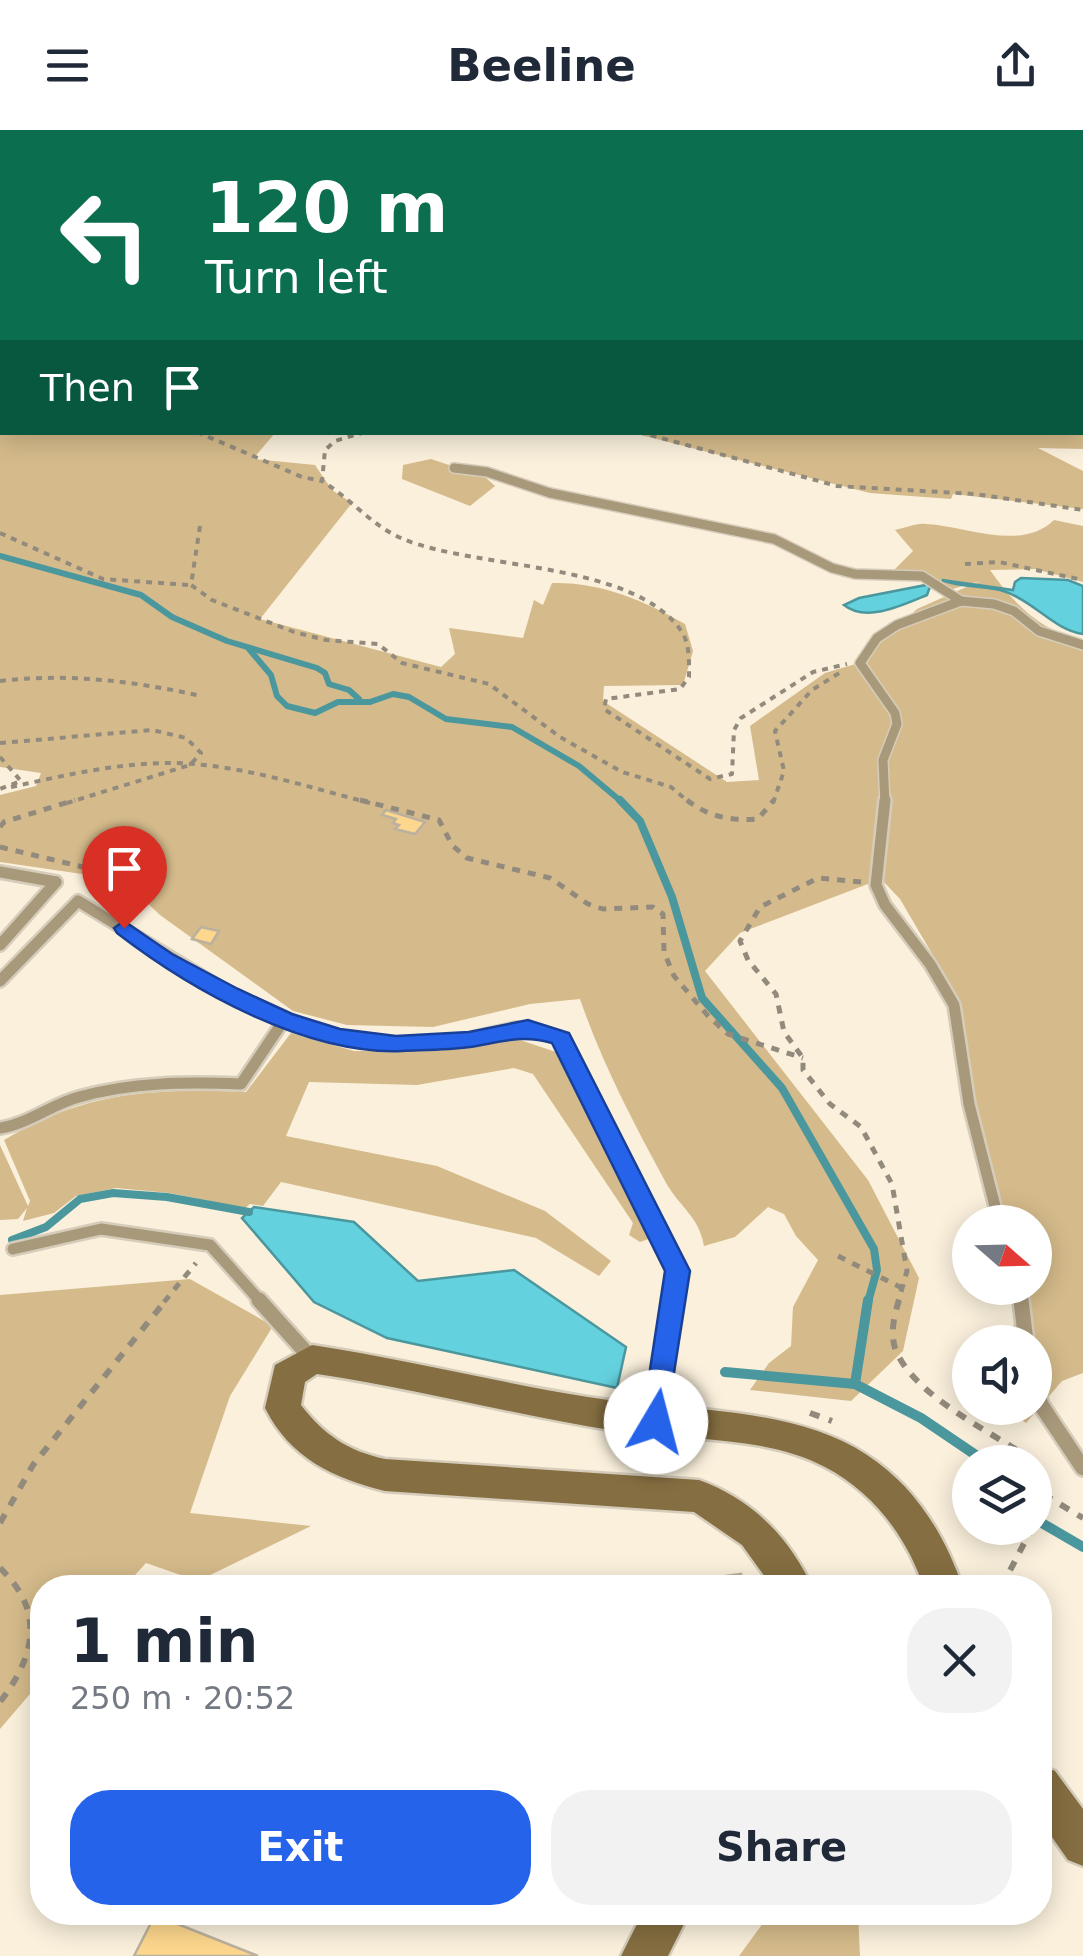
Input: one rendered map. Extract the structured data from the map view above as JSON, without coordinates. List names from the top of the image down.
{
  "north": "right",
  "page": {
    "header": "Beeline",
    "turn": ["120 m", "Turn left"],
    "then": "Then",
    "heading": ["1 min", "250 m · 20:52"],
    "buttons": ["Exit", "Share"]
  }
}
